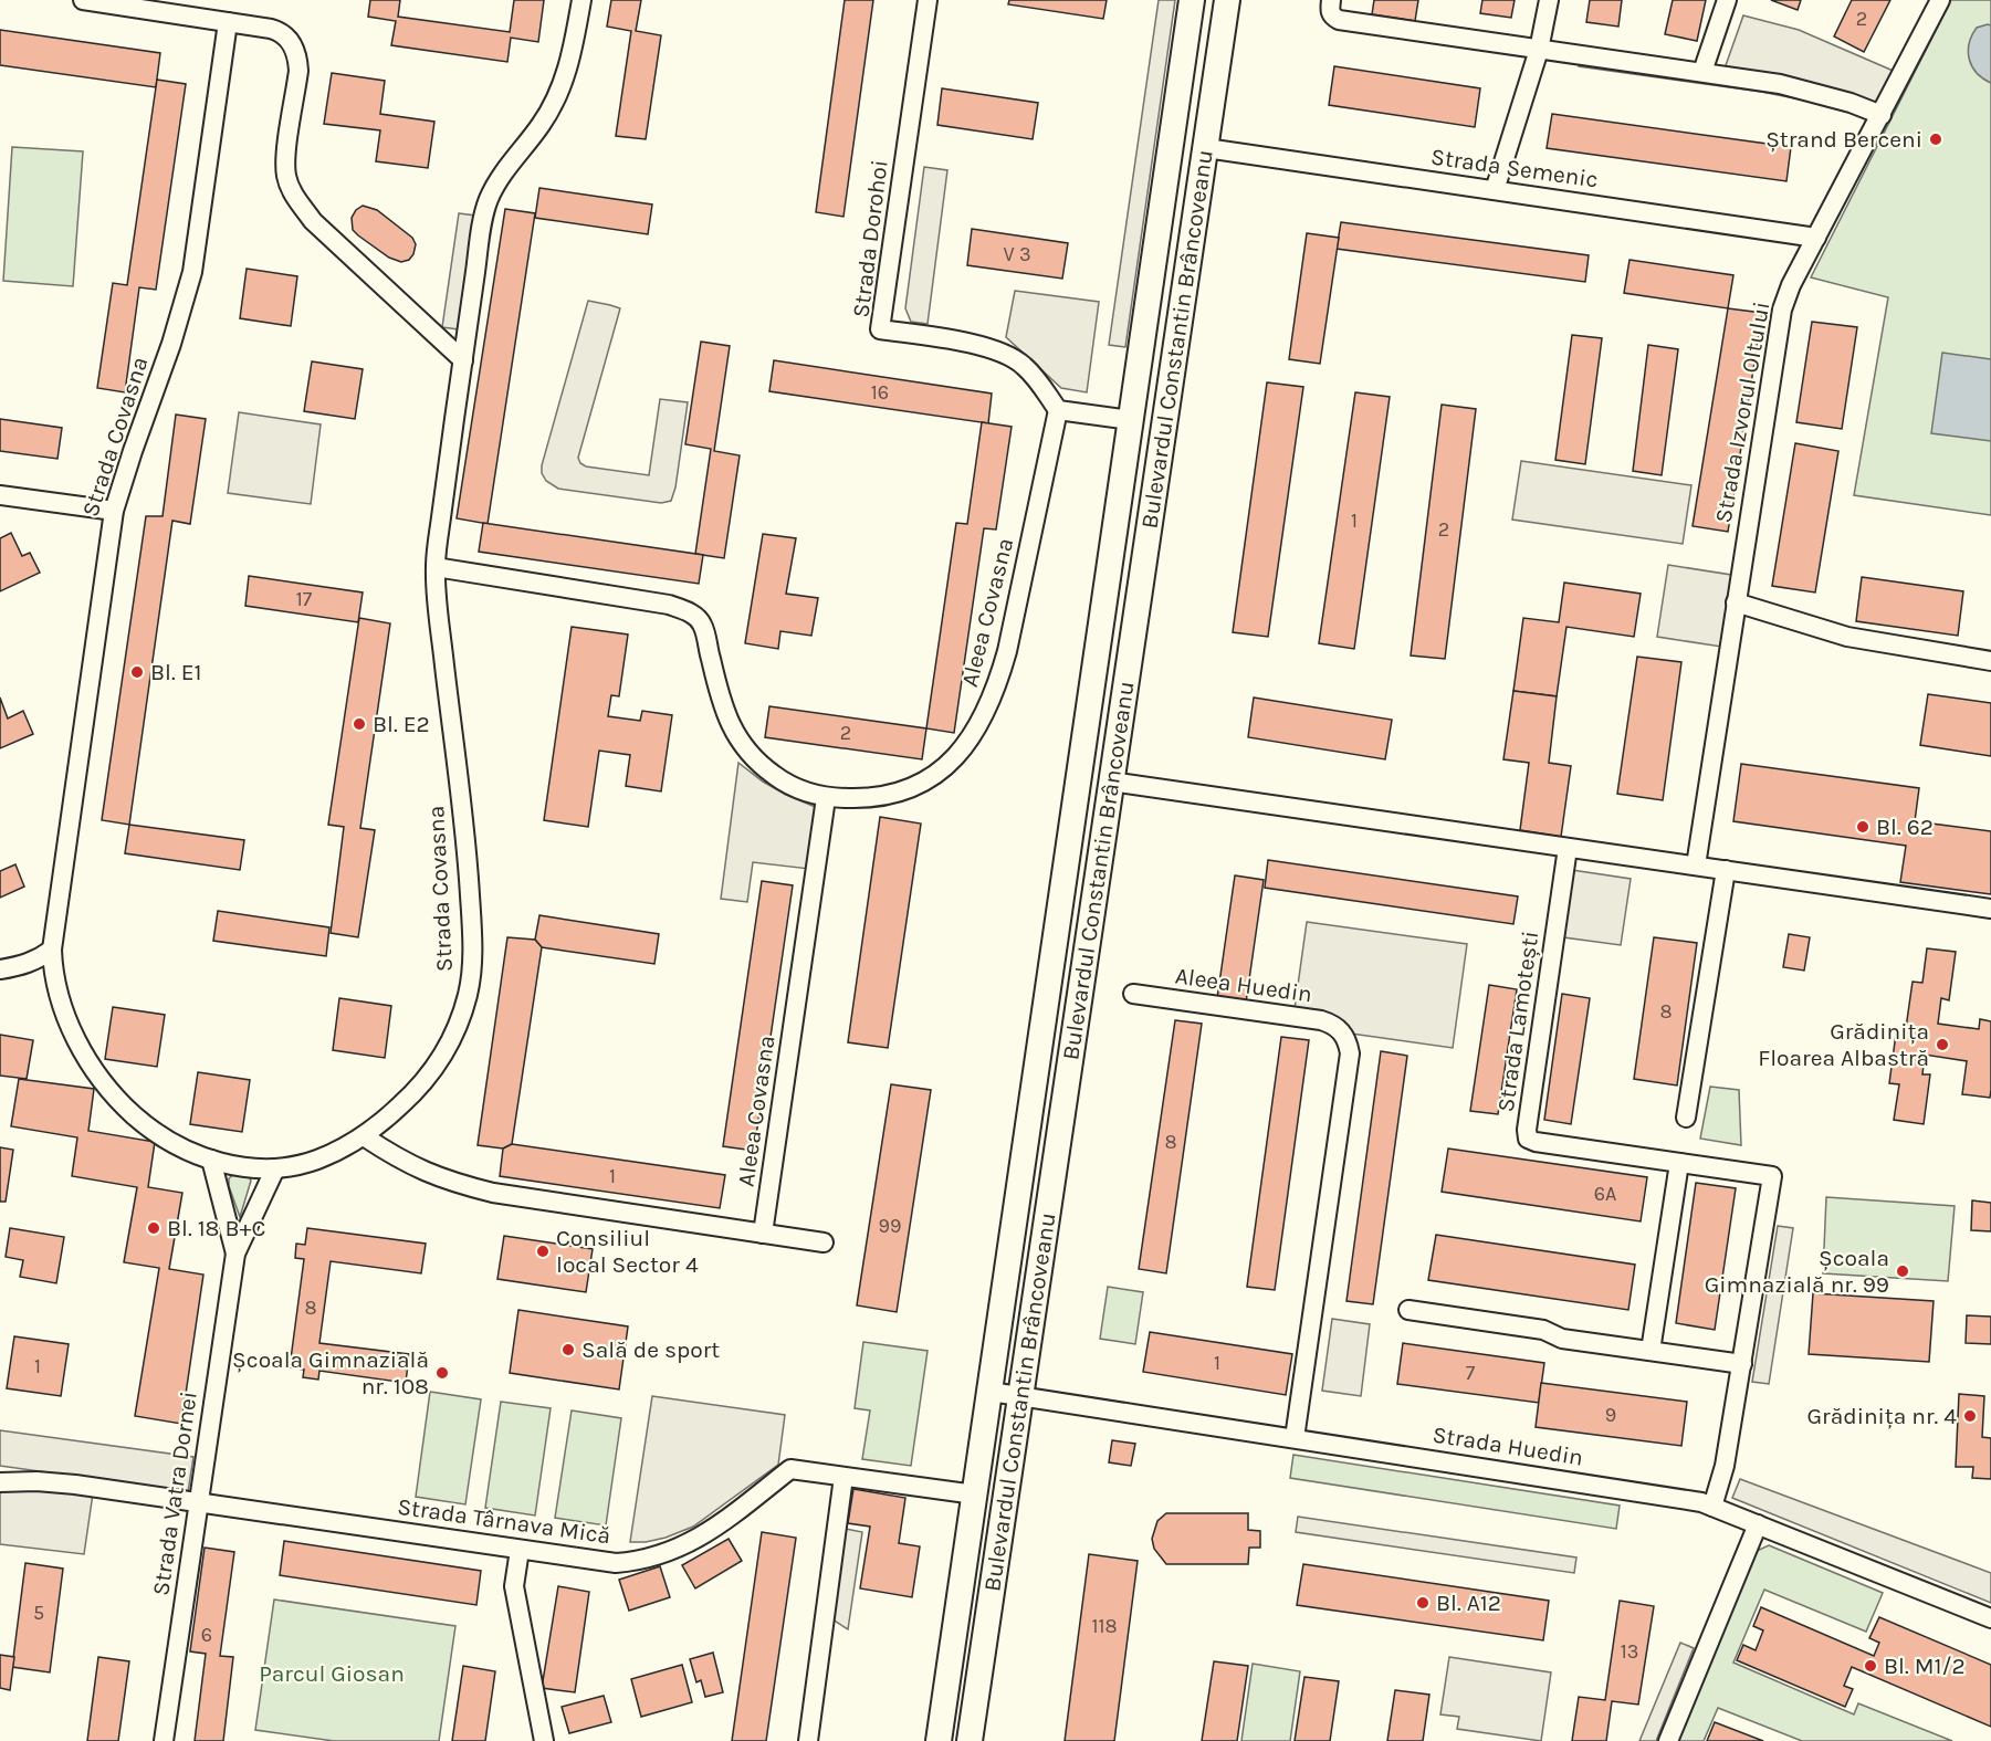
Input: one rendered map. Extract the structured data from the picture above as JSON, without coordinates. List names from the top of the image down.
{
  "streets": {
    "main road": ["Bulevardul Constantin Brâncoveanu"],
    "street": [
      "Strada Semenic",
      "Strada Dorohoi",
      "Strada Izvorul Oltului",
      "Strada Covasna",
      "Aleea Covasna",
      "Aleea Huedin",
      "Strada Lamotești",
      "Strada Huedin",
      "Strada Vatra Dornei",
      "Strada Târnava Mică"
    ]
  },
  "crossings": [
    ["Strada Semenic", "Bulevardul Constantin Brâncoveanu"],
    ["Strada Semenic", "Strada Izvorul Oltului"],
    ["Strada Dorohoi", "Aleea Covasna"],
    ["Bulevardul Constantin Brâncoveanu", "Strada Huedin"],
    ["Bulevardul Constantin Brâncoveanu", "Strada Târnava Mică"],
    ["Strada Covasna", "Aleea Covasna"],
    ["Strada Covasna", "Strada Vatra Dornei"],
    ["Aleea Huedin", "Strada Huedin"],
    ["Strada Vatra Dornei", "Strada Târnava Mică"]
  ],
  "parks": ["Parcul Giosan"],
  "places": [
    "Ștrand Berceni",
    "Bl. E1",
    "Bl. E2",
    "Bl. 62",
    "Grădinița Floarea Albastră",
    "Bl. 18 B+C",
    "Consiliul local Sector 4",
    "Școala Gimnazială nr. 99",
    "Sală de sport",
    "Școala Gimnazială nr. 108",
    "Grădinița nr. 4",
    "Bl. A12",
    "Bl. M1/2"
  ],
  "house_numbers": [
    "2",
    "V 3",
    "16",
    "1",
    "2",
    "17",
    "2",
    "8",
    "8",
    "1",
    "6A",
    "99",
    "8",
    "1",
    "1",
    "7",
    "9",
    "5",
    "118",
    "6",
    "13"
  ]
}
